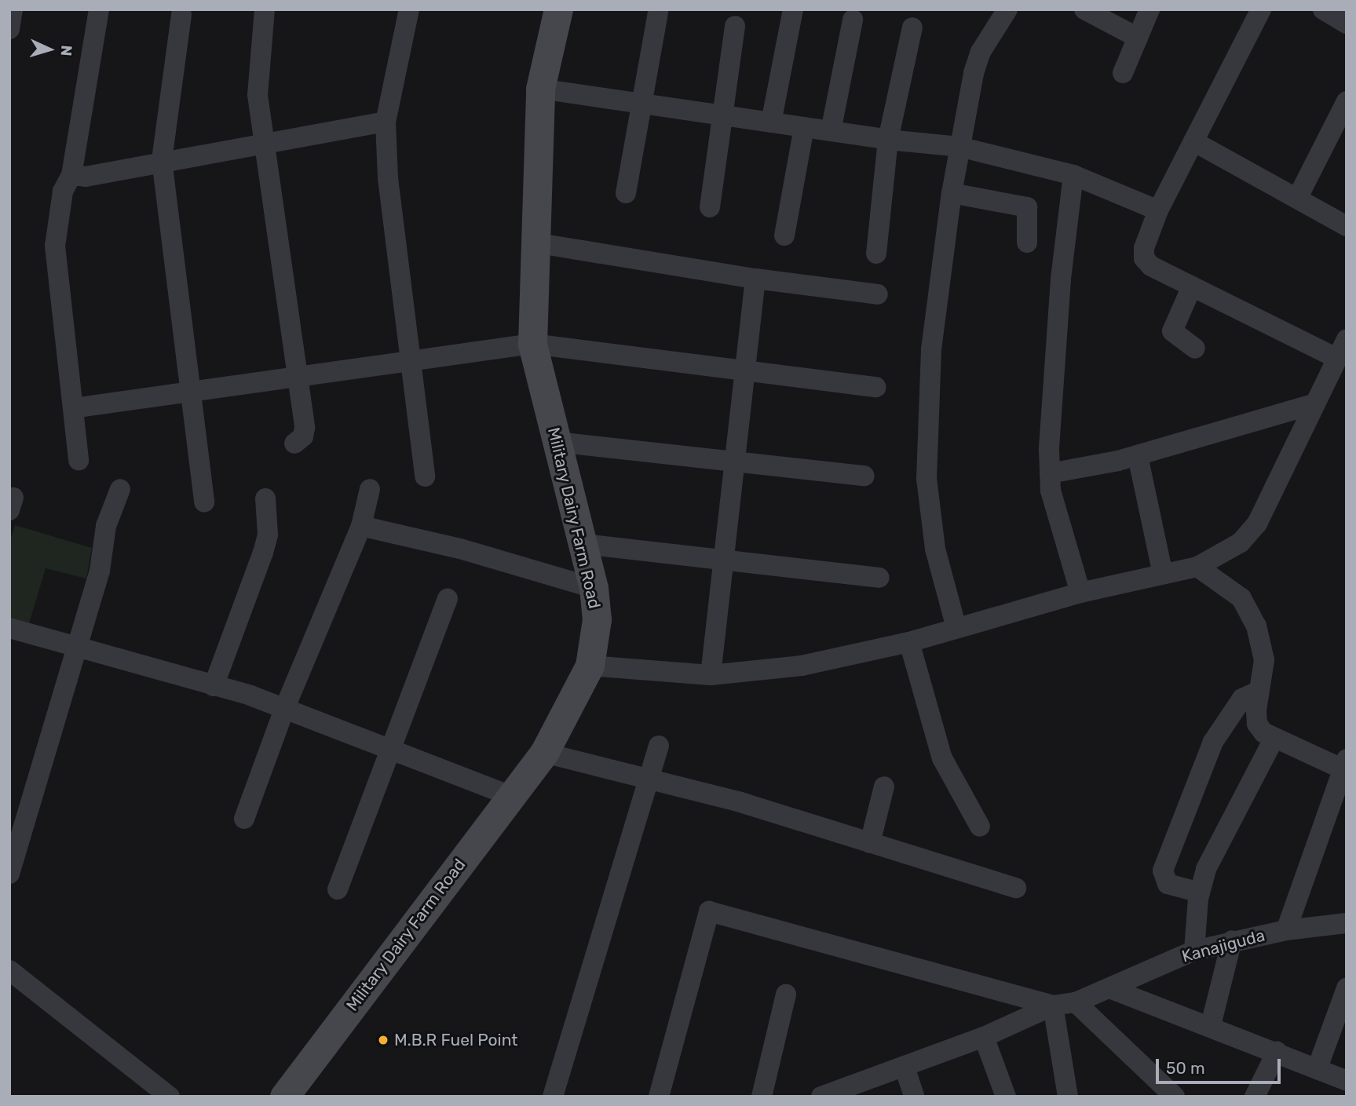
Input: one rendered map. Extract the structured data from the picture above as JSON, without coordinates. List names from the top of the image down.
{
  "streets": {
    "main road": ["Military Dairy Farm Road"],
    "street": ["Kanajiguda"]
  },
  "places": ["M.B.R Fuel Point"],
  "scale_bar": "50 m",
  "north": "right"
}
